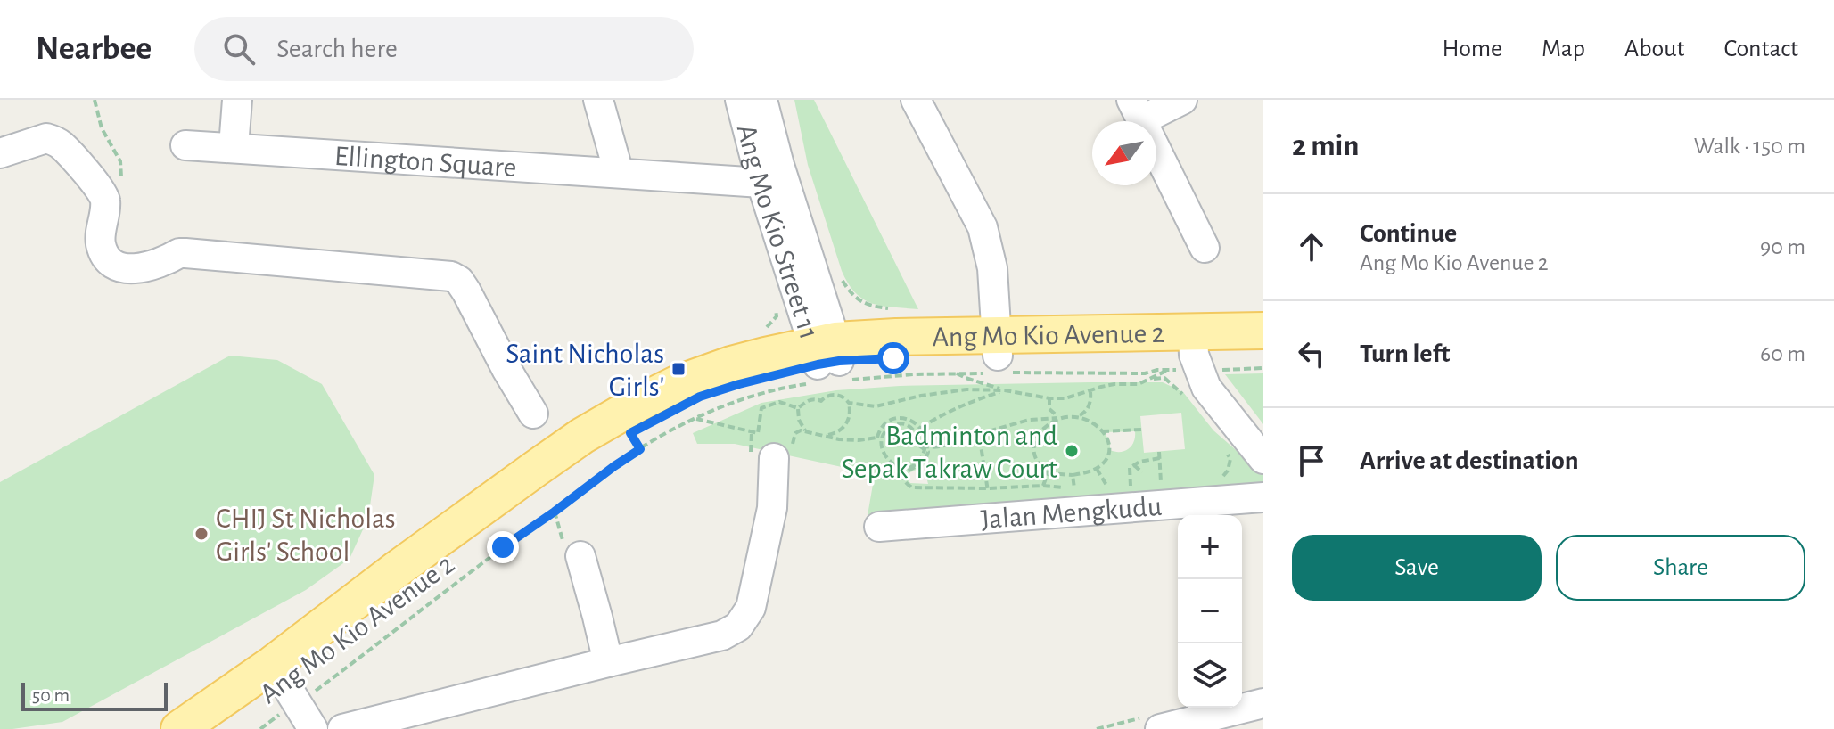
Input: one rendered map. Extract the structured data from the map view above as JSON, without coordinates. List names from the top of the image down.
{
  "streets": {
    "main road": ["Ang Mo Kio Avenue 2"],
    "street": ["Ellington Square", "Ang Mo Kio Street 11", "Jalan Mengkudu"]
  },
  "crossings": [
    ["Ellington Square", "Ang Mo Kio Street 11"],
    ["Ang Mo Kio Street 11", "Ang Mo Kio Avenue 2"]
  ],
  "places": {
    "transit": ["Saint Nicholas Girls'"],
    "other": ["Badminton and Sepak Takraw Court", "CHIJ St Nicholas Girls' School"]
  },
  "scale_bar": "50 m",
  "north": "bottom left",
  "page": {
    "header": "Nearbee",
    "search": "Search here",
    "nav": [
      "Home",
      "Map",
      "About",
      "Contact"
    ],
    "heading": ["2 min", "Walk · 150 m"],
    "list": [
      ["Continue", "Ang Mo Kio Avenue 2", "90 m"],
      ["Turn left", "60 m"],
      "Arrive at destination"
    ],
    "buttons": ["Save", "Share"],
    "map_buttons": ["+", "−"],
    "scale": "50 m"
  }
}
